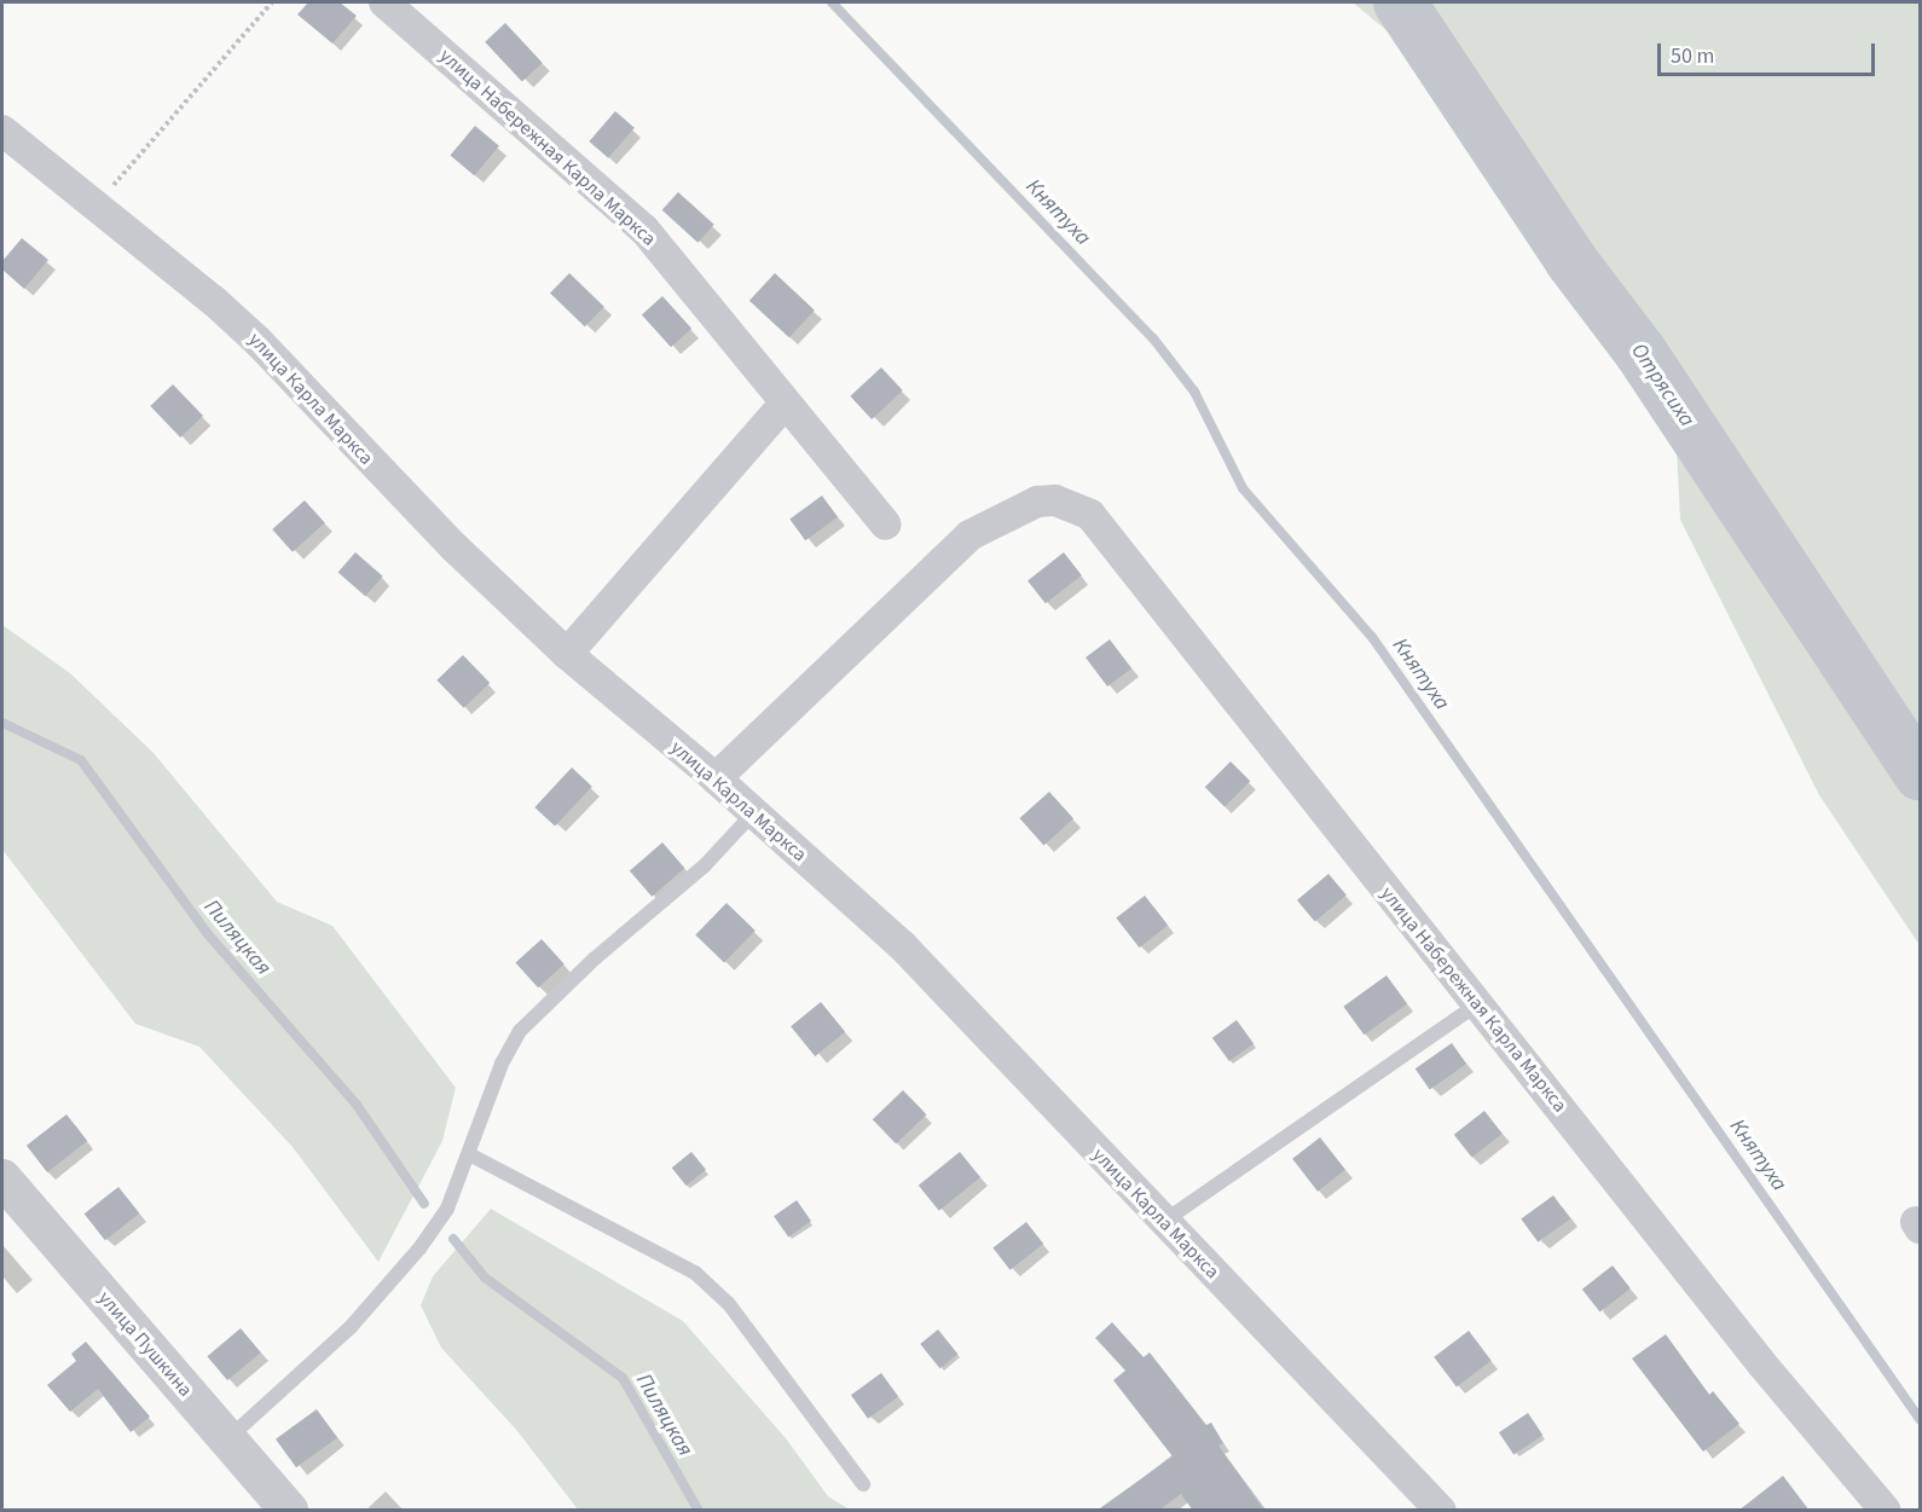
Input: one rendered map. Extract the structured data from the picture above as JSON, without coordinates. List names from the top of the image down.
{
  "streets": {
    "street": ["улица Набережная Карла Маркса", "улица Карла Маркса", "улица Пушкина"]
  },
  "crossings": [
    ["улица Набережная Карла Маркса", "улица Карла Маркса"]
  ],
  "water": ["Княтуха", "Отрясиха", "Пиляцкая"],
  "scale_bar": "50 m"
}
